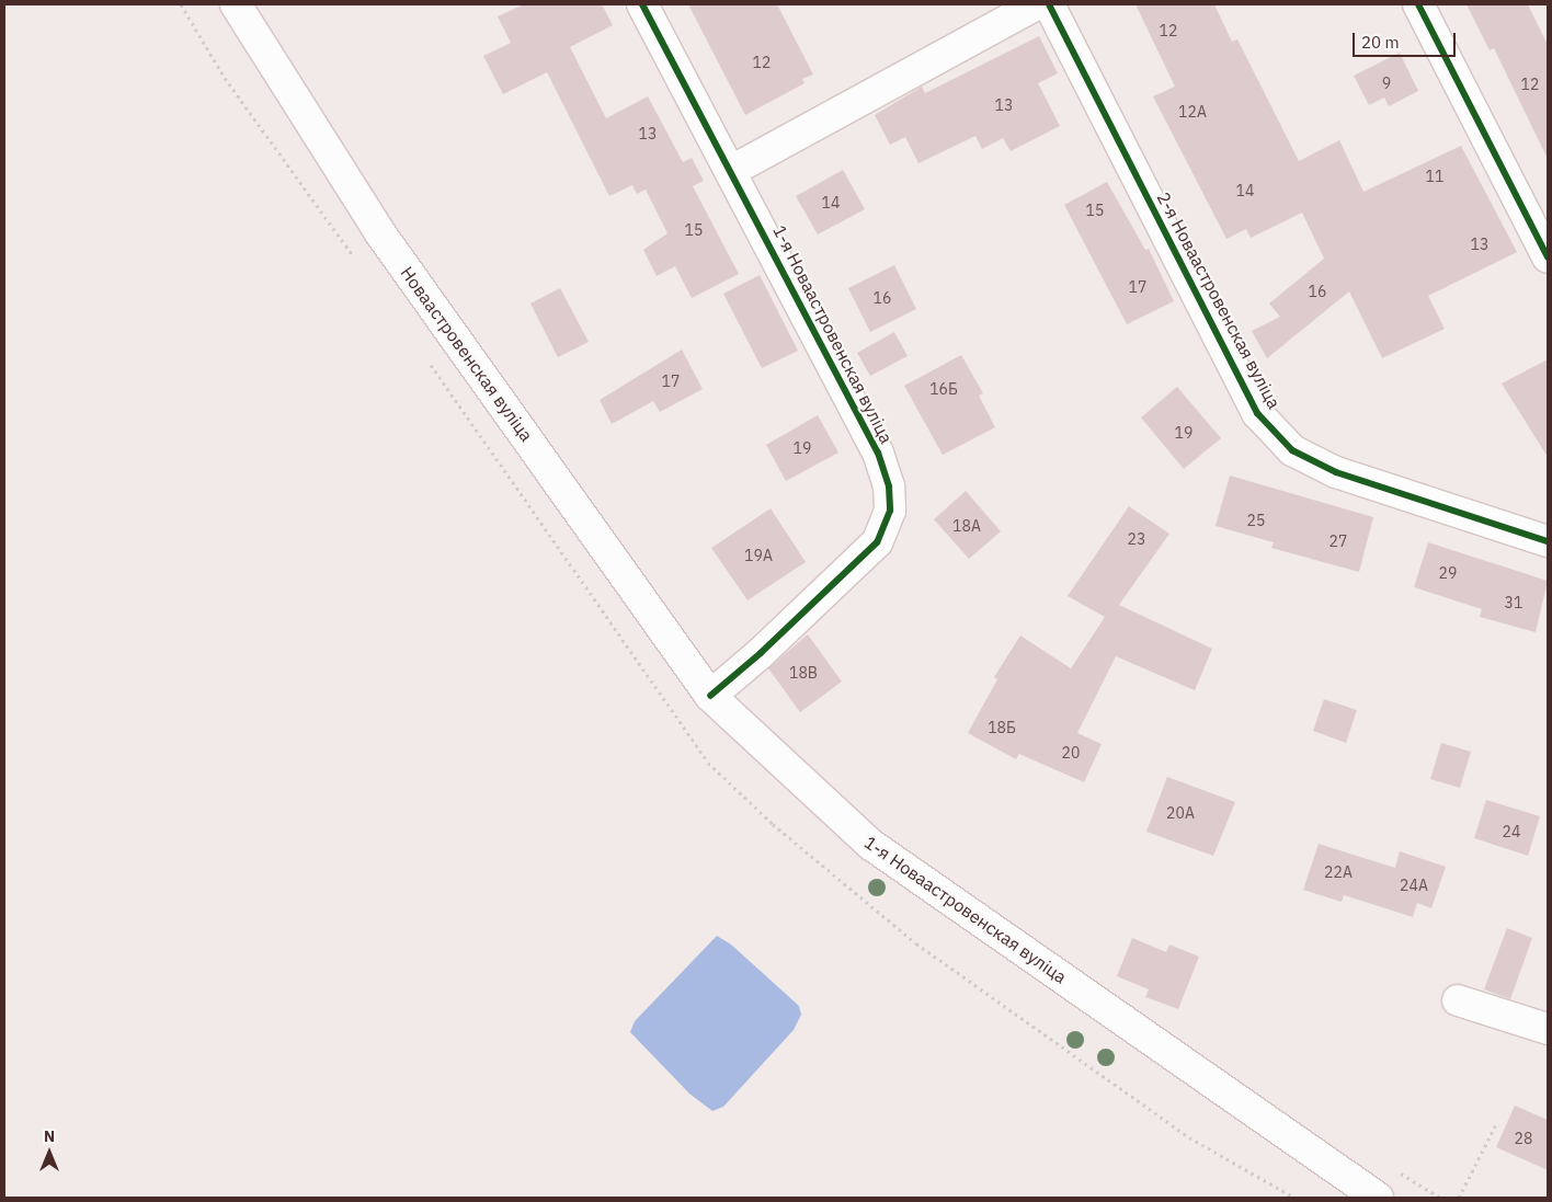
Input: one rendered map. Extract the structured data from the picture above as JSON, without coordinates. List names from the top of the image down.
{
  "streets": {
    "street": ["2-я Новаастровенская вуліца", "1-я Новаастровенская вуліца", "Новаастровенская вуліца"]
  },
  "crossings": [
    ["1-я Новаастровенская вуліца", "Новаастровенская вуліца"]
  ],
  "house_numbers": [
    "12",
    "12",
    "9",
    "12",
    "13",
    "12А",
    "13",
    "11",
    "14",
    "14",
    "15",
    "15",
    "13",
    "17",
    "16",
    "16",
    "17",
    "16Б",
    "19",
    "19",
    "25",
    "18А",
    "23",
    "27",
    "19А",
    "29",
    "31",
    "18В",
    "18Б",
    "20",
    "20А",
    "24",
    "22А",
    "24А",
    "28"
  ],
  "scale_bar": "20 m",
  "north": "top"
}
